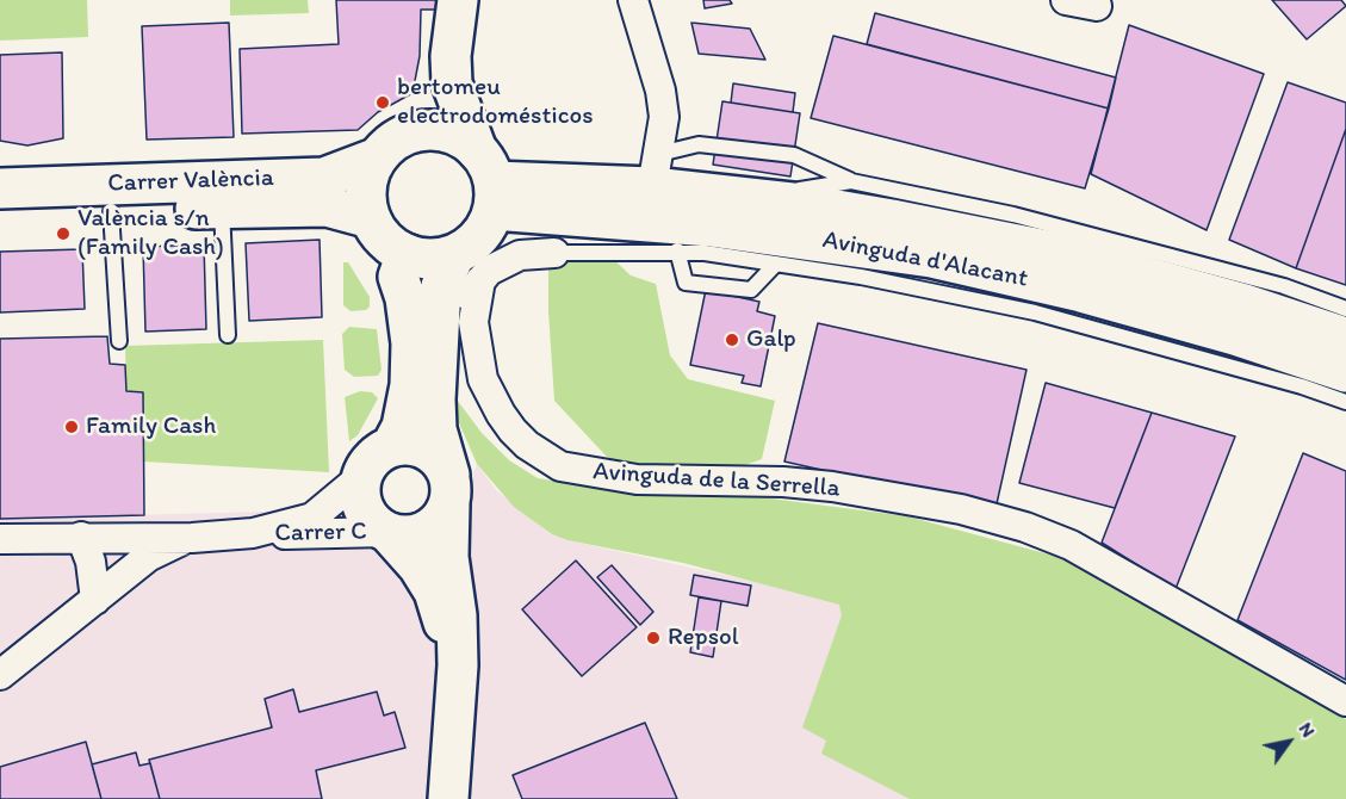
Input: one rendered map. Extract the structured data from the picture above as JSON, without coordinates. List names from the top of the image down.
{
  "streets": {
    "main road": ["Carrer València", "Avinguda d'Alacant", "Carrer C"],
    "street": ["Avinguda de la Serrella"]
  },
  "crossings": [
    ["Carrer València", "Avinguda d'Alacant"],
    ["Carrer València", "Avinguda de la Serrella"],
    ["Carrer València", "Carrer C"],
    ["Avinguda d'Alacant", "Avinguda de la Serrella"],
    ["Avinguda d'Alacant", "Carrer C"],
    ["Avinguda de la Serrella", "Carrer C"]
  ],
  "places": [
    "bertomeu electrodomésticos",
    "València s/n (Family Cash)",
    "Galp",
    "Family Cash",
    "Repsol"
  ],
  "north": "top right"
}
